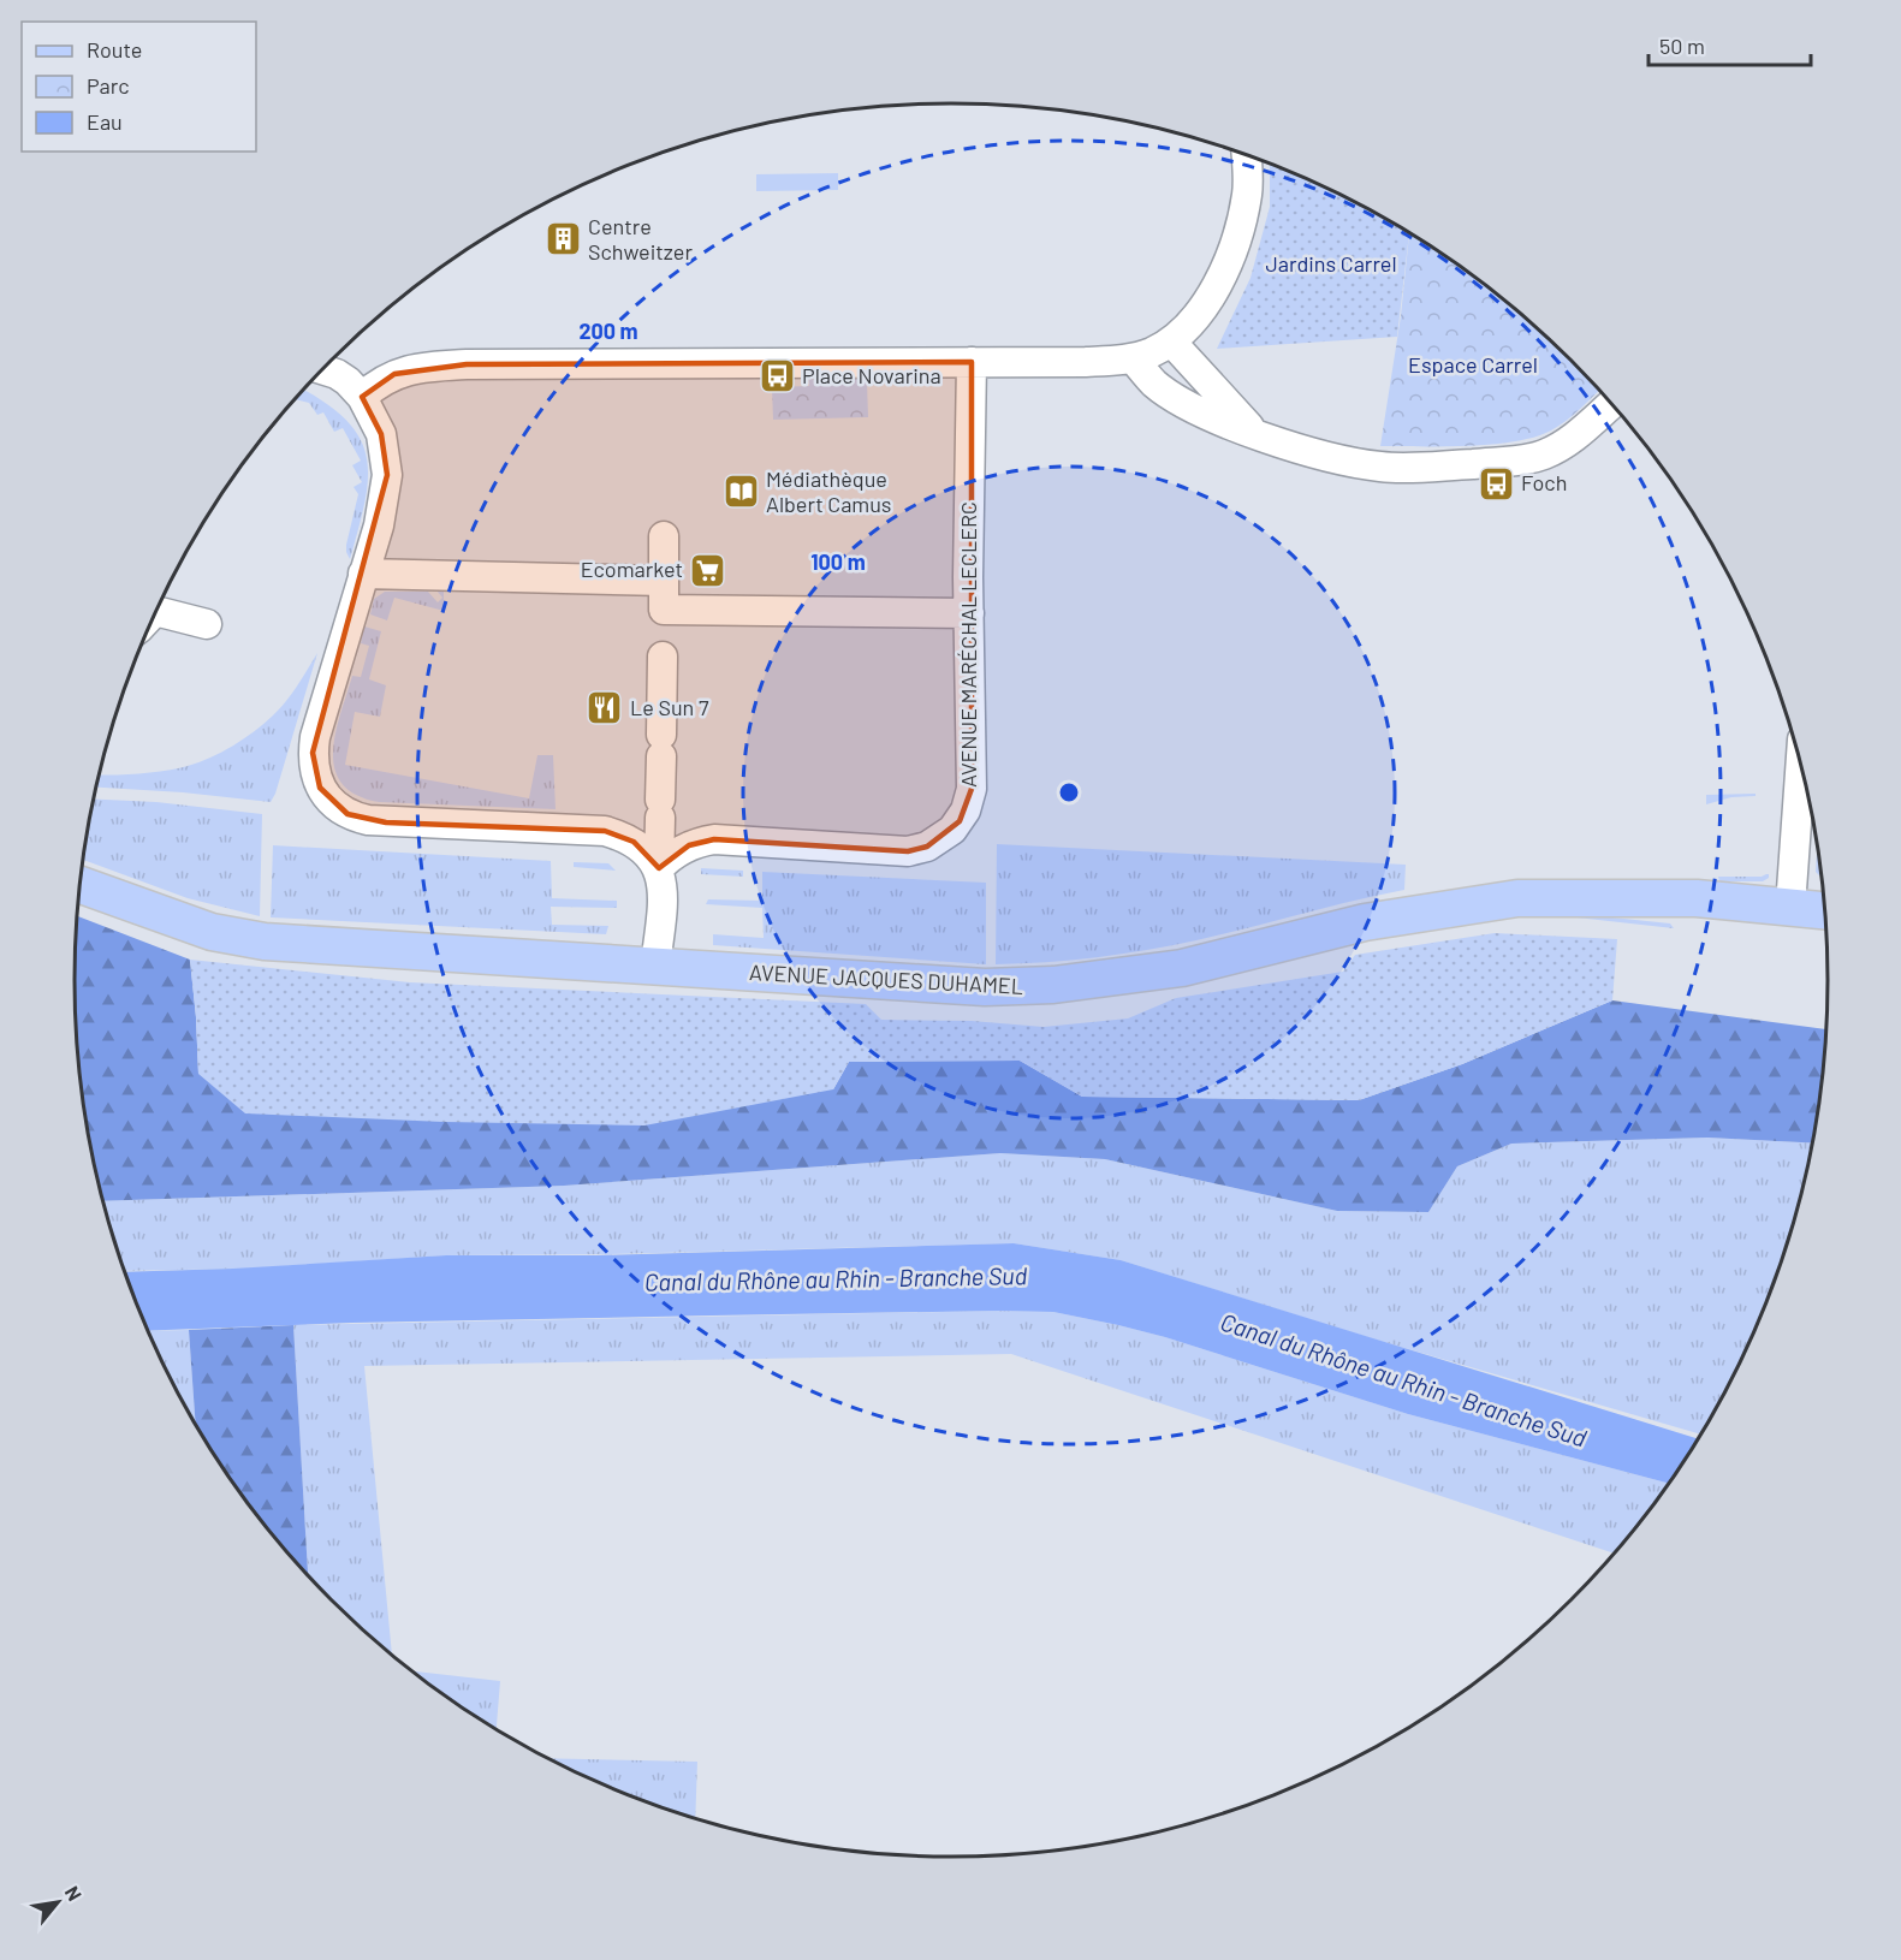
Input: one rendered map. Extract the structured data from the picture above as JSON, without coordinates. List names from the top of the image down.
{
  "streets": {
    "main road": ["AVENUE JACQUES DUHAMEL"],
    "street": ["AVENUE MARÉCHAL LECLERC"]
  },
  "water": ["Canal du Rhône au Rhin - Branche Sud"],
  "parks": ["Jardins Carrel", "Espace Carrel"],
  "places": {
    "building": ["Centre Schweitzer"],
    "bus stop": ["Place Novarina", "Foch"],
    "library": ["Médiathèque Albert Camus"],
    "supermarket": ["Ecomarket"],
    "restaurant": ["Le Sun 7"]
  },
  "legend": ["Route", "Parc", "Eau"],
  "scale_bar": "50 m",
  "north": "top right",
  "rings": ["200 m", "100 m"]
}
